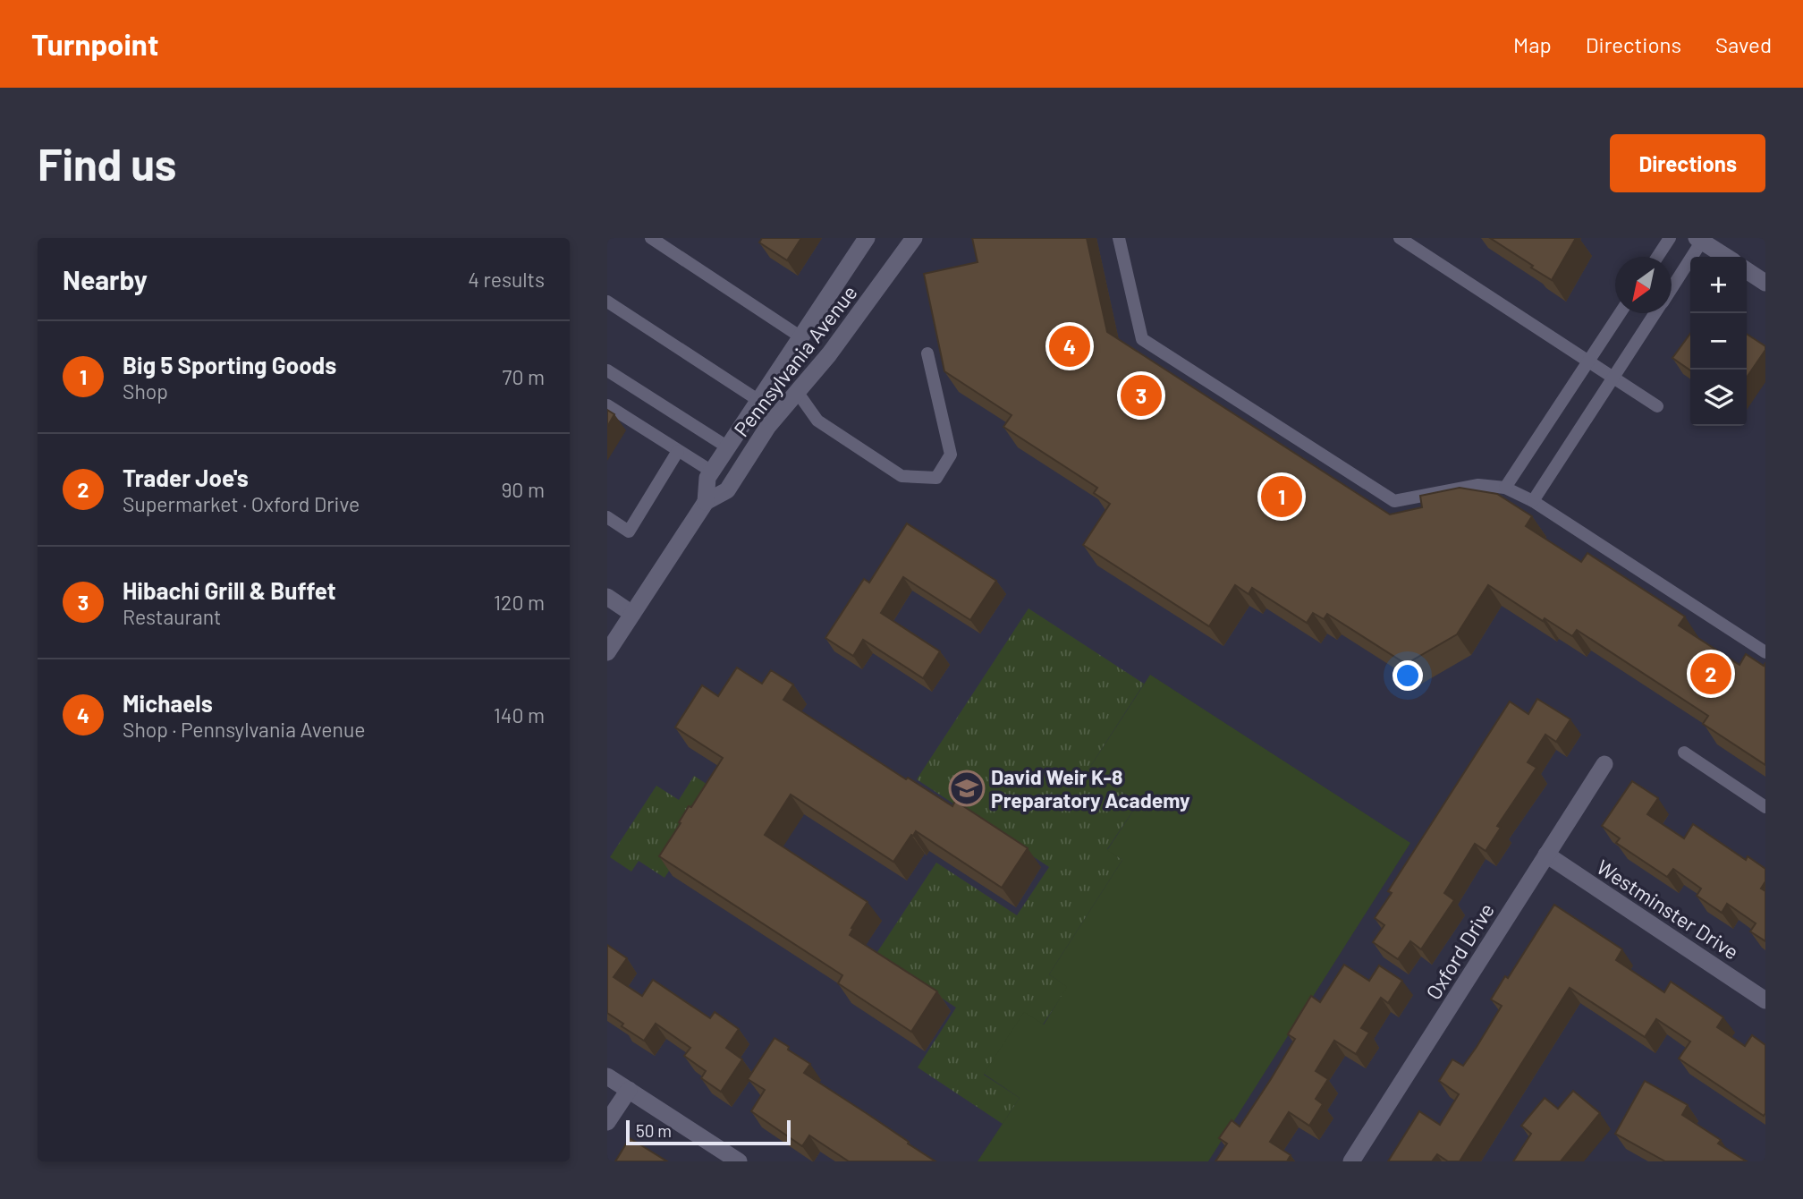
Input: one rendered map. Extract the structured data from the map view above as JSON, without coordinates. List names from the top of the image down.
{
  "streets": {
    "street": ["Pennsylvania Avenue", "Westminster Drive", "Oxford Drive"]
  },
  "crossings": [
    ["Westminster Drive", "Oxford Drive"]
  ],
  "places": {
    "school or university": ["David Weir K-8 Preparatory Academy"]
  },
  "scale_bar": "50 m",
  "north": "bottom left",
  "page": {
    "header": "Turnpoint",
    "nav": ["Map", "Directions", "Saved"],
    "buttons": "Directions",
    "title": "Find us",
    "heading": ["Nearby", "4 results"],
    "map_buttons": ["+", "−"],
    "list": [
      {
        "mark": "1",
        "name": "Big 5 Sporting Goods",
        "note": "Shop",
        "value": "70 m"
      },
      {
        "mark": "2",
        "name": "Trader Joe's",
        "note": "Supermarket · Oxford Drive",
        "value": "90 m"
      },
      {
        "mark": "3",
        "name": "Hibachi Grill & Buffet",
        "note": "Restaurant",
        "value": "120 m"
      },
      {
        "mark": "4",
        "name": "Michaels",
        "note": "Shop · Pennsylvania Avenue",
        "value": "140 m"
      }
    ],
    "pins": [
      "4",
      "3",
      "1",
      "2"
    ],
    "scale": "50 m"
  }
}
